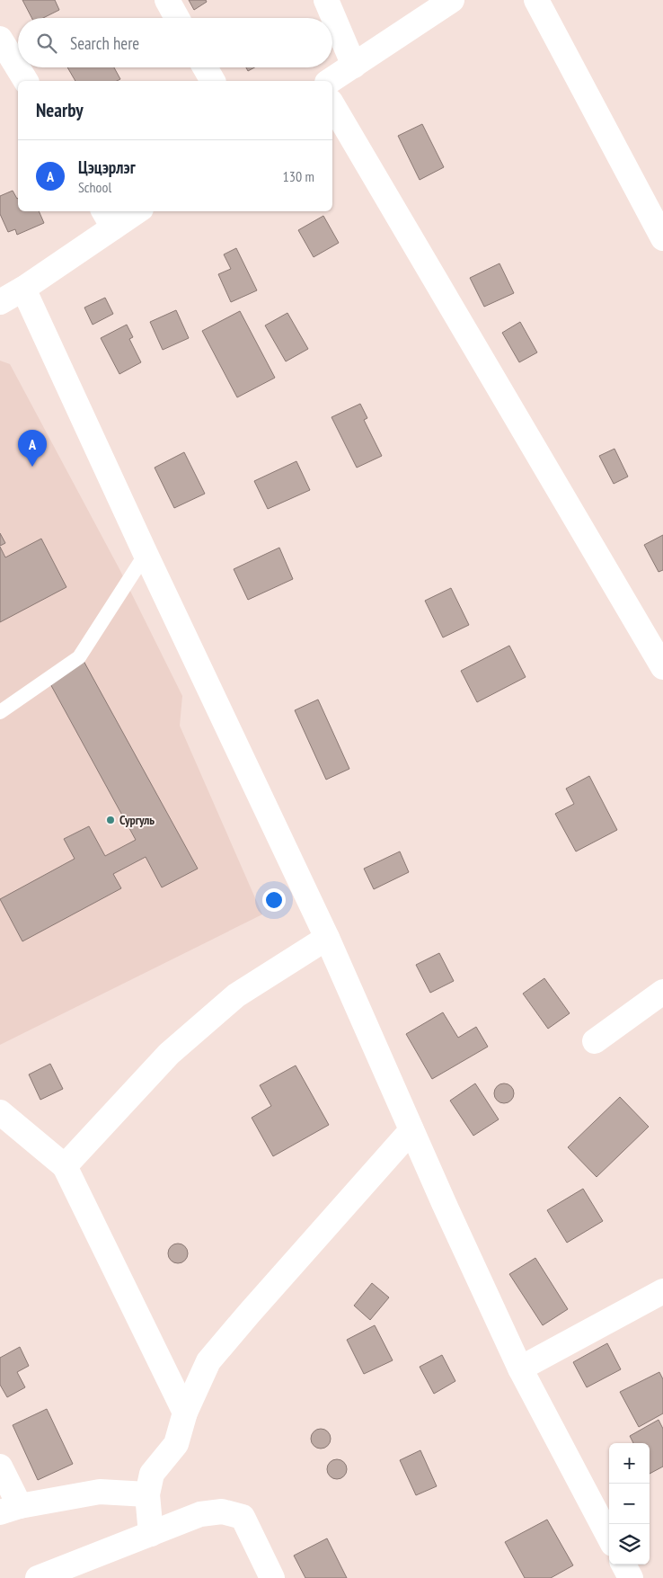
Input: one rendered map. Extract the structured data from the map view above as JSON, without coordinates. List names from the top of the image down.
{
  "places": ["Сургуль"],
  "page": {
    "search": "Search here",
    "heading": "Nearby",
    "list": [
      {
        "mark": "A",
        "name": "Цэцэрлэг",
        "note": "School",
        "value": "130 m"
      }
    ],
    "pins": "A",
    "map_buttons": ["+", "−"]
  }
}
